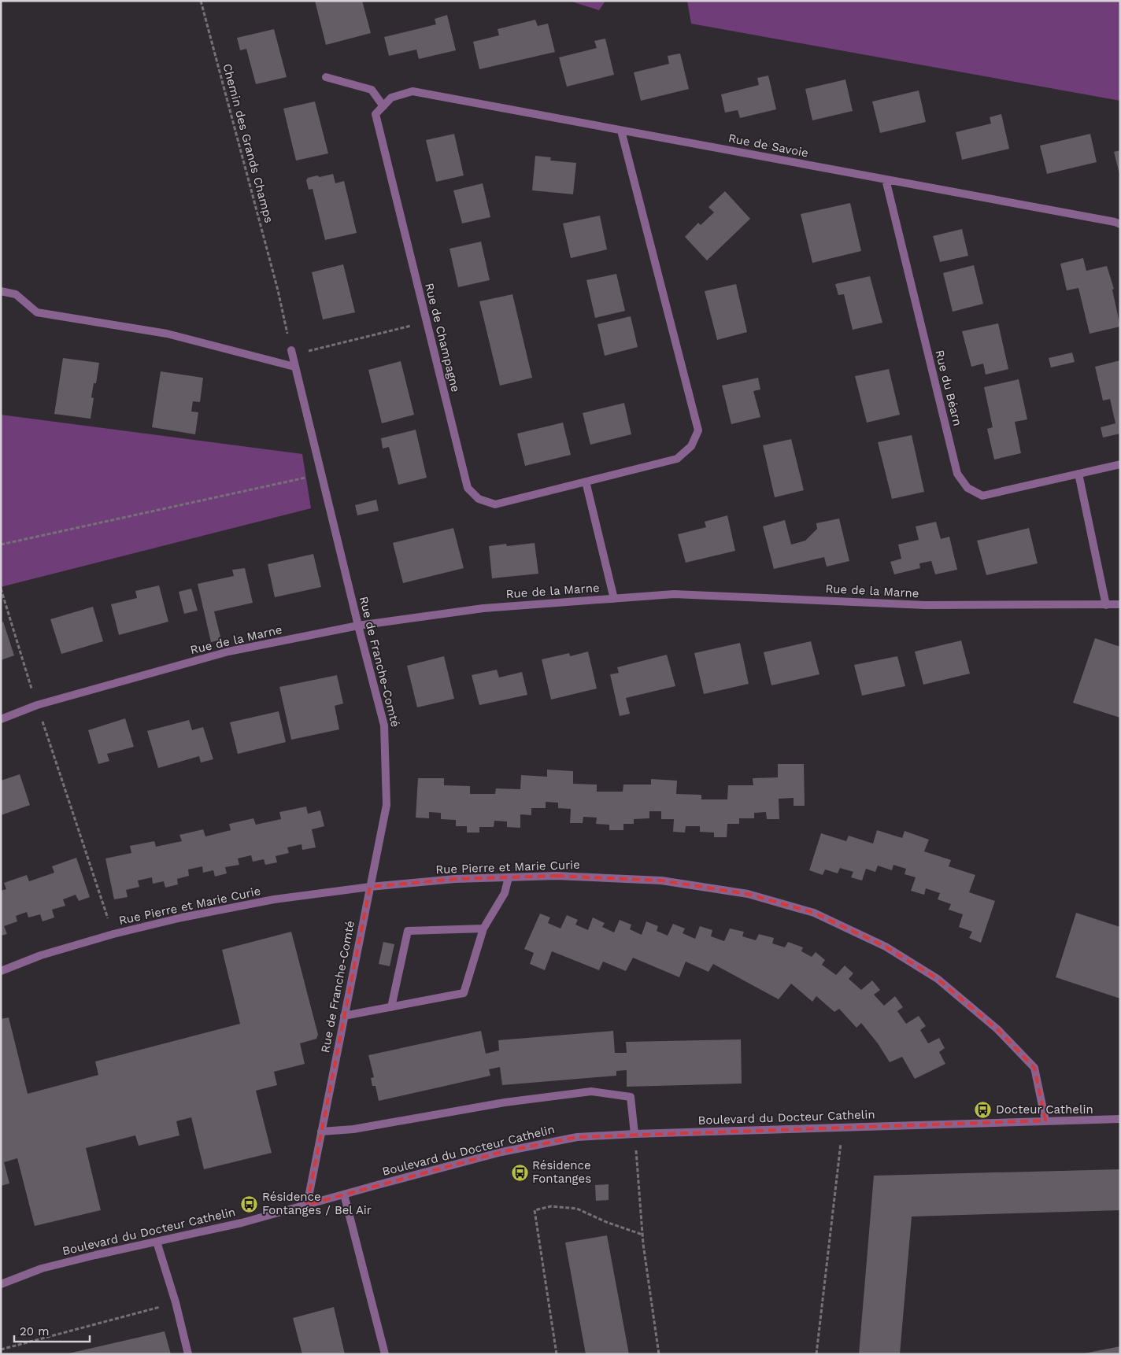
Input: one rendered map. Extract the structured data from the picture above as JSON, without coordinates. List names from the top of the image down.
{
  "streets": {
    "street": [
      "Rue de Savoie",
      "Rue de Champagne",
      "Rue du Béarn",
      "Rue de la Marne",
      "Rue de Franche-Comté",
      "Rue Pierre et Marie Curie",
      "Boulevard du Docteur Cathelin"
    ],
    "path": ["Chemin des Grands Champs"]
  },
  "crossings": [
    ["Chemin des Grands Champs", "Rue de Franche-Comté"],
    ["Rue de Savoie", "Rue de Champagne"],
    ["Rue de Savoie", "Rue du Béarn"],
    ["Rue de la Marne", "Rue de Franche-Comté"],
    ["Rue de Franche-Comté", "Rue Pierre et Marie Curie"],
    ["Rue de Franche-Comté", "Boulevard du Docteur Cathelin"],
    ["Rue Pierre et Marie Curie", "Boulevard du Docteur Cathelin"]
  ],
  "places": {
    "bus stop": ["Docteur Cathelin", "Résidence Fontanges", "Résidence Fontanges / Bel Air"]
  },
  "scale_bar": "20 m"
}
